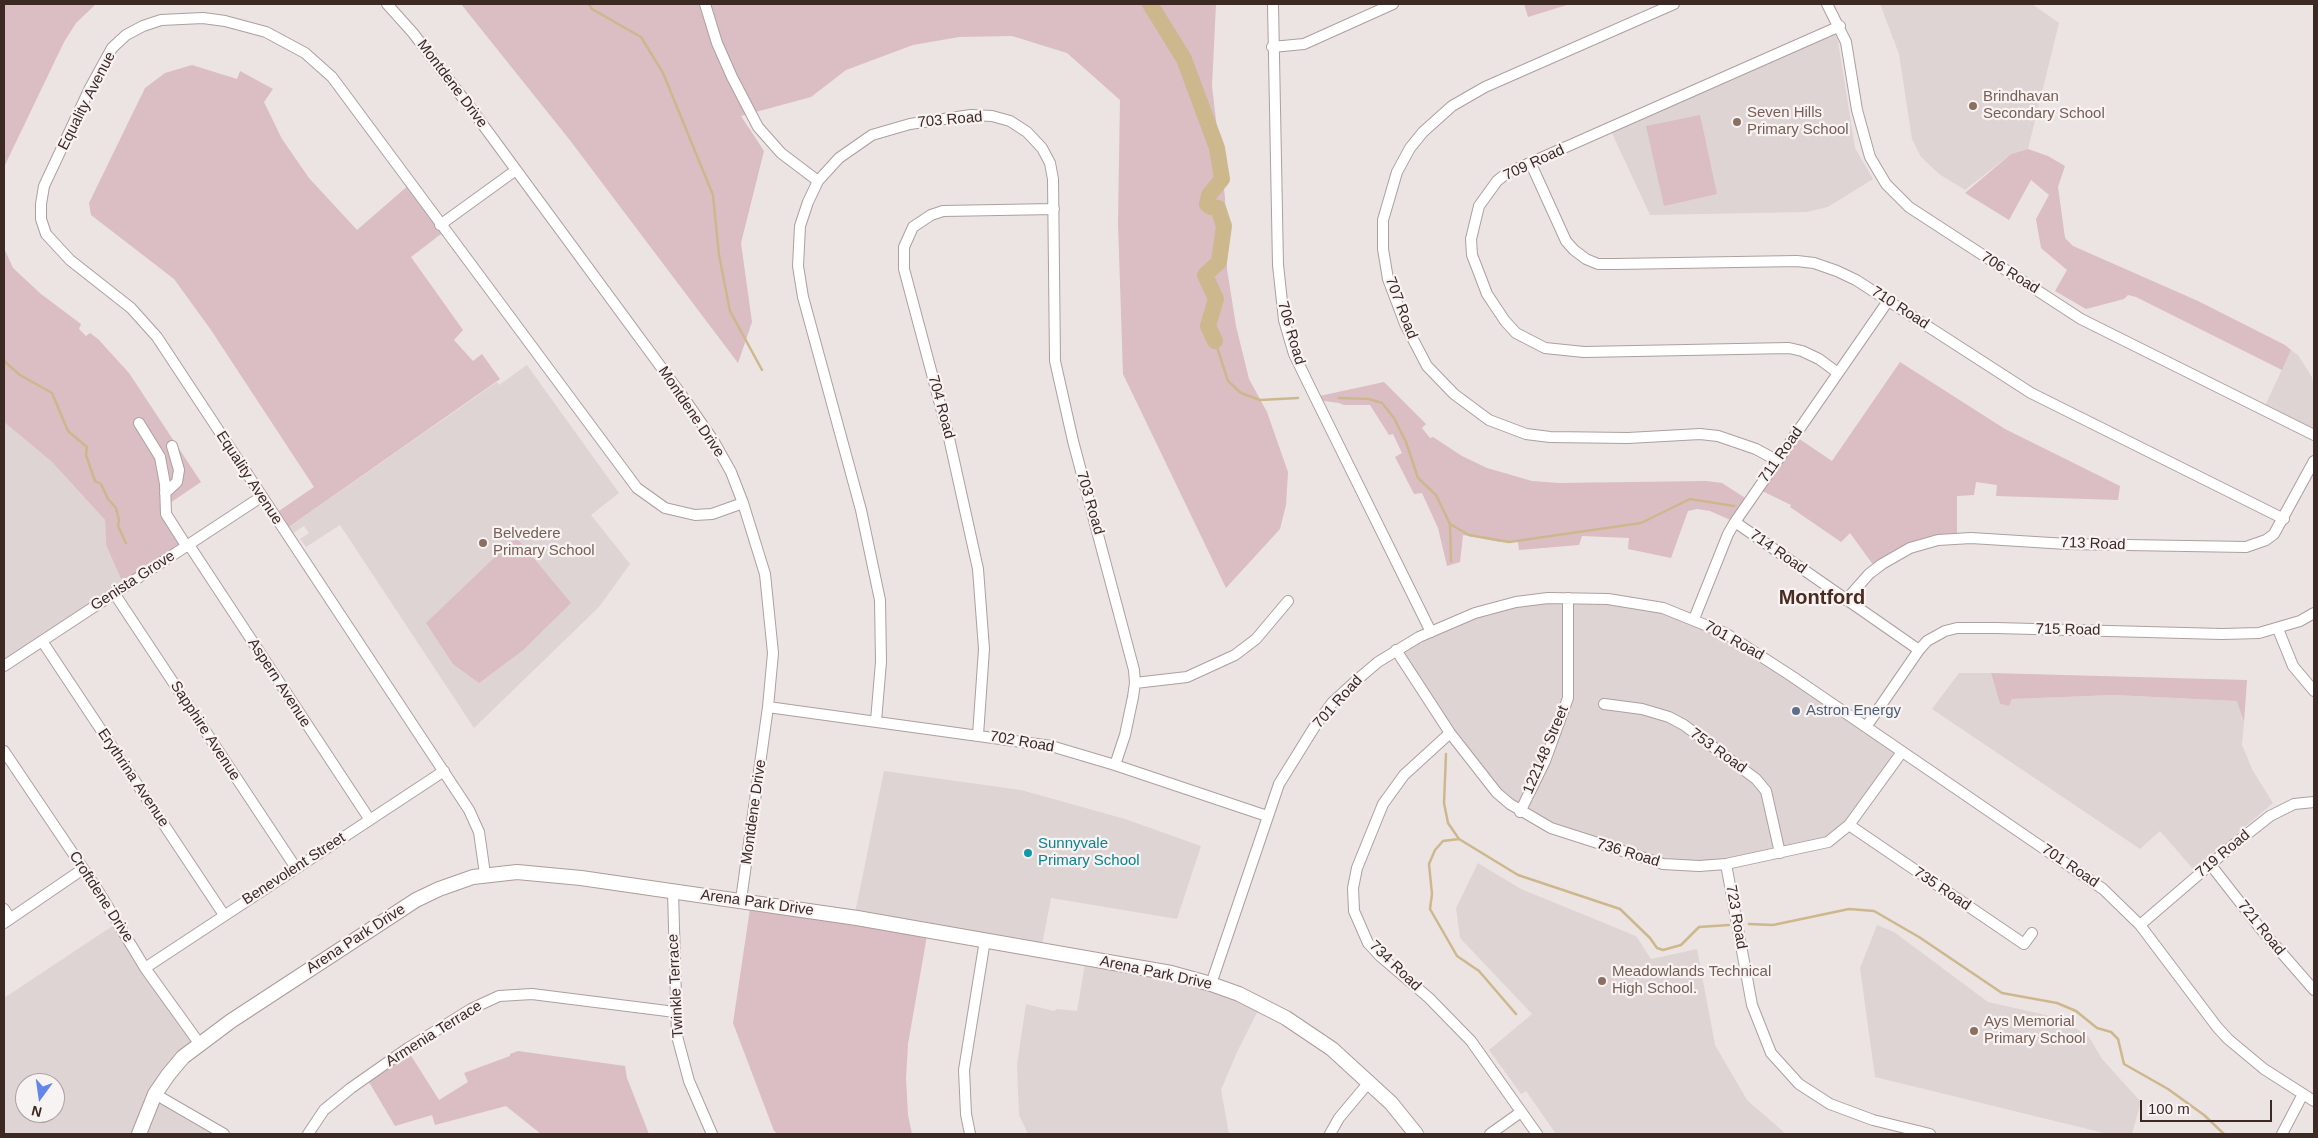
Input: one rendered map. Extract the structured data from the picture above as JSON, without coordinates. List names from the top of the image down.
{
  "streets": {
    "street": [
      "Montdene Drive",
      "Equality Avenue",
      "703 Road",
      "709 Road",
      "706 Road",
      "707 Road",
      "710 Road",
      "704 Road",
      "711 Road",
      "713 Road",
      "714 Road",
      "Genista Grove",
      "715 Road",
      "701 Road",
      "Aspern Avenue",
      "Sapphire Avenue",
      "702 Road",
      "122148 Street",
      "753 Road",
      "Erythrina Avenue",
      "736 Road",
      "719 Road",
      "Benevolent Street",
      "735 Road",
      "Croftdene Drive",
      "Arena Park Drive",
      "723 Road",
      "721 Road",
      "734 Road",
      "Twinkle Terrace",
      "Armenia Terrace"
    ]
  },
  "crossings": [
    ["Montdene Drive", "Equality Avenue"],
    ["Montdene Drive", "702 Road"],
    ["Montdene Drive", "Arena Park Drive"],
    ["Equality Avenue", "Genista Grove"],
    ["Equality Avenue", "Benevolent Street"],
    ["Equality Avenue", "Arena Park Drive"],
    ["703 Road", "704 Road"],
    ["703 Road", "702 Road"],
    ["709 Road", "706 Road"],
    ["709 Road", "710 Road"],
    ["709 Road", "711 Road"],
    ["706 Road", "701 Road"],
    ["707 Road", "711 Road"],
    ["710 Road", "711 Road"],
    ["710 Road", "713 Road"],
    ["704 Road", "702 Road"],
    ["711 Road", "714 Road"],
    ["711 Road", "701 Road"],
    ["713 Road", "714 Road"],
    ["714 Road", "715 Road"],
    ["Genista Grove", "Aspern Avenue"],
    ["Genista Grove", "Sapphire Avenue"],
    ["Genista Grove", "Erythrina Avenue"],
    ["715 Road", "701 Road"],
    ["701 Road", "702 Road"],
    ["701 Road", "122148 Street"],
    ["701 Road", "736 Road"],
    ["701 Road", "719 Road"],
    ["701 Road", "Arena Park Drive"],
    ["Aspern Avenue", "Benevolent Street"],
    ["Sapphire Avenue", "Benevolent Street"],
    ["122148 Street", "736 Road"],
    ["753 Road", "736 Road"],
    ["Erythrina Avenue", "Benevolent Street"],
    ["736 Road", "735 Road"],
    ["736 Road", "723 Road"],
    ["736 Road", "734 Road"],
    ["719 Road", "721 Road"],
    ["Benevolent Street", "Croftdene Drive"],
    ["Croftdene Drive", "Arena Park Drive"],
    ["Arena Park Drive", "Twinkle Terrace"],
    ["Twinkle Terrace", "Armenia Terrace"]
  ],
  "districts": ["Montford"],
  "places": [
    "Brindhavan Secondary School",
    "Seven Hills Primary School",
    "Belvedere Primary School",
    "Astron Energy",
    "Sunnyvale Primary School",
    "Meadowlands Technical High School.",
    "Ays Memorial Primary School"
  ],
  "scale_bar": "100 m",
  "north": "bottom"
}
